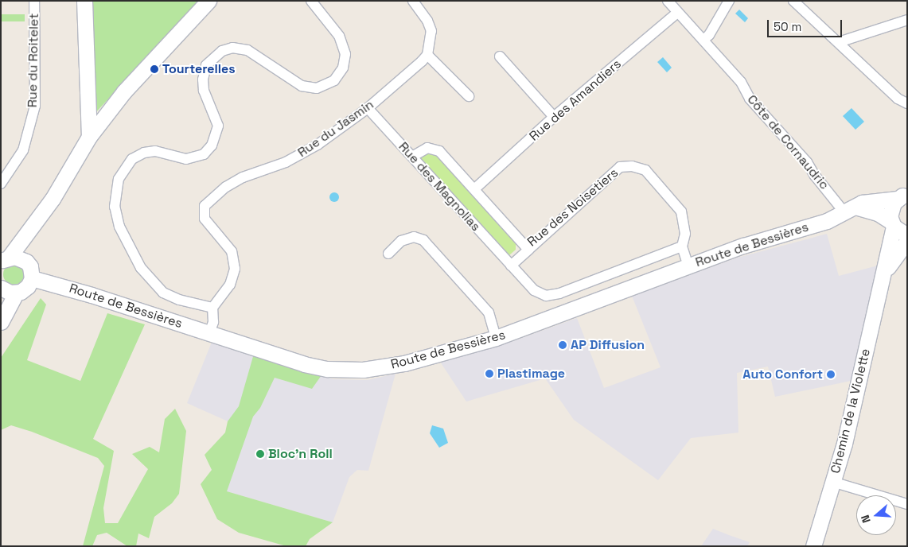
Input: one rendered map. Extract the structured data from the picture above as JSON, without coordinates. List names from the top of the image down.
{
  "streets": {
    "main road": ["Route de Bessières", "Chemin de la Violette"],
    "street": [
      "Rue du Roitelet",
      "Rue des Amandiers",
      "Rue du Jasmin",
      "Côte de Cornaudric",
      "Rue des Magnolias",
      "Rue des Noisetiers"
    ]
  },
  "crossings": [
    ["Rue des Amandiers", "Côte de Cornaudric"],
    ["Rue des Amandiers", "Rue des Noisetiers"],
    ["Rue du Jasmin", "Rue des Magnolias"],
    ["Côte de Cornaudric", "Route de Bessières"],
    ["Rue des Magnolias", "Rue des Noisetiers"],
    ["Rue des Noisetiers", "Route de Bessières"],
    ["Route de Bessières", "Chemin de la Violette"]
  ],
  "places": [
    "Tourterelles",
    "AP Diffusion",
    "Plastimage",
    "Auto Confort",
    "Bloc'n Roll"
  ],
  "scale_bar": "50 m",
  "north": "left"
}
